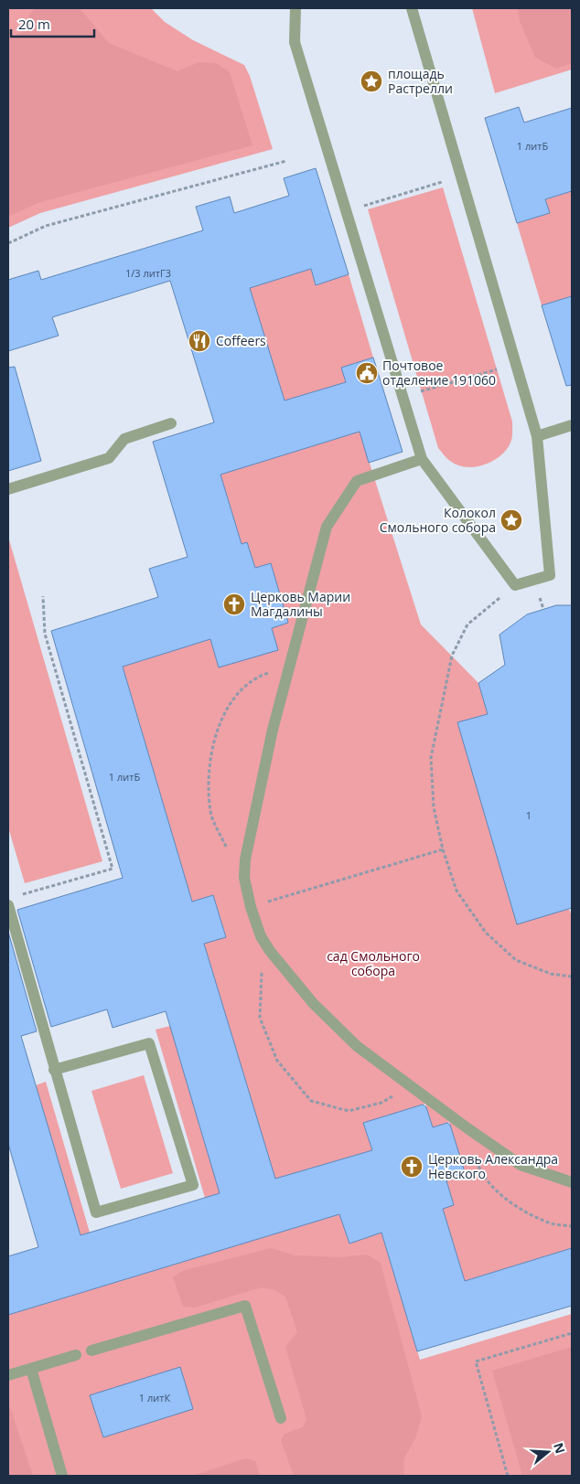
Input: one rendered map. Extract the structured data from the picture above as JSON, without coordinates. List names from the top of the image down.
{
  "parks": ["сад Смольного собора"],
  "places": {
    "place": ["площадь Растрелли", "Колокол Смольного собора"],
    "restaurant": ["Coffeers"],
    "public building": ["Почтовое отделение 191060"],
    "church": ["Церковь Марии Магдалины", "Церковь Александра Невского"]
  },
  "house_numbers": [
    "1 литБ",
    "1/3 литГ3",
    "1 литБ",
    "1",
    "1 литК"
  ],
  "scale_bar": "20 m",
  "north": "right"
}
